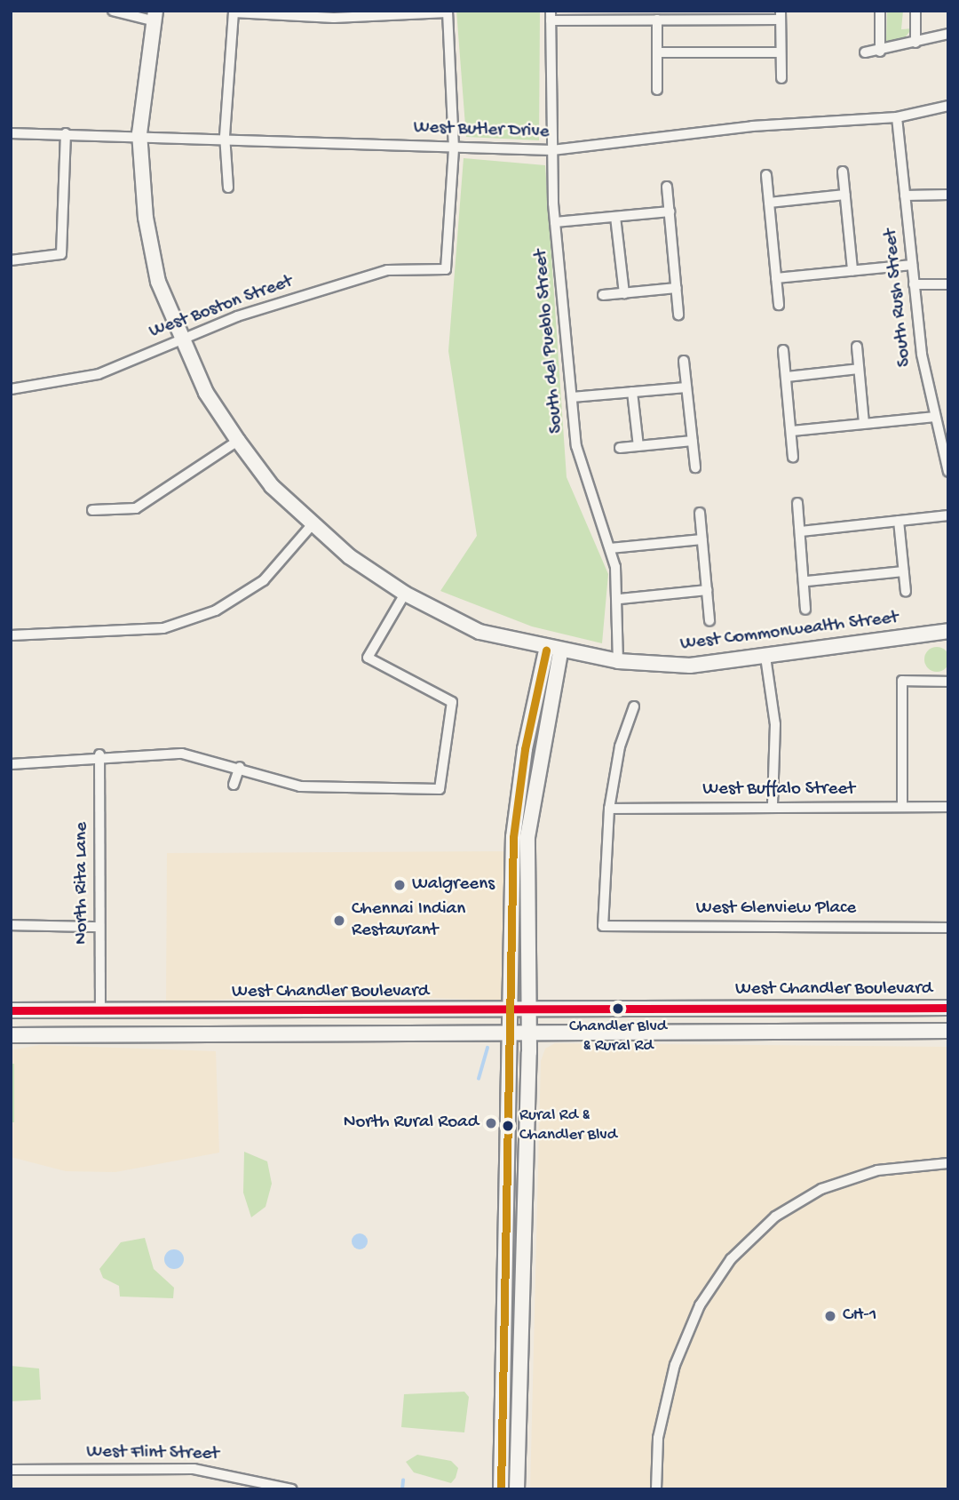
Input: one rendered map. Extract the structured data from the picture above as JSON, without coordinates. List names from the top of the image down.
{
  "streets": {
    "main road": ["West Commonwealth Street", "West Chandler Boulevard"],
    "street": [
      "West Butler Drive",
      "South Rush Street",
      "West Boston Street",
      "South del Pueblo Street",
      "West Buffalo Street",
      "North Rita Lane",
      "West Glenview Place",
      "West Flint Street"
    ]
  },
  "crossings": [
    ["West Butler Drive", "South Rush Street"],
    ["West Butler Drive", "West Boston Street"],
    ["West Butler Drive", "South del Pueblo Street"],
    ["West Butler Drive", "West Commonwealth Street"],
    ["West Boston Street", "West Commonwealth Street"],
    ["South del Pueblo Street", "West Commonwealth Street"],
    ["West Buffalo Street", "West Glenview Place"],
    ["North Rita Lane", "West Chandler Boulevard"]
  ],
  "places": [
    "Walgreens",
    "Chennai Indian Restaurant",
    "Chandler Blvd & Rural Rd",
    "North Rural Road",
    "Rural Rd & Chandler Blvd",
    "CH-1"
  ]
}
